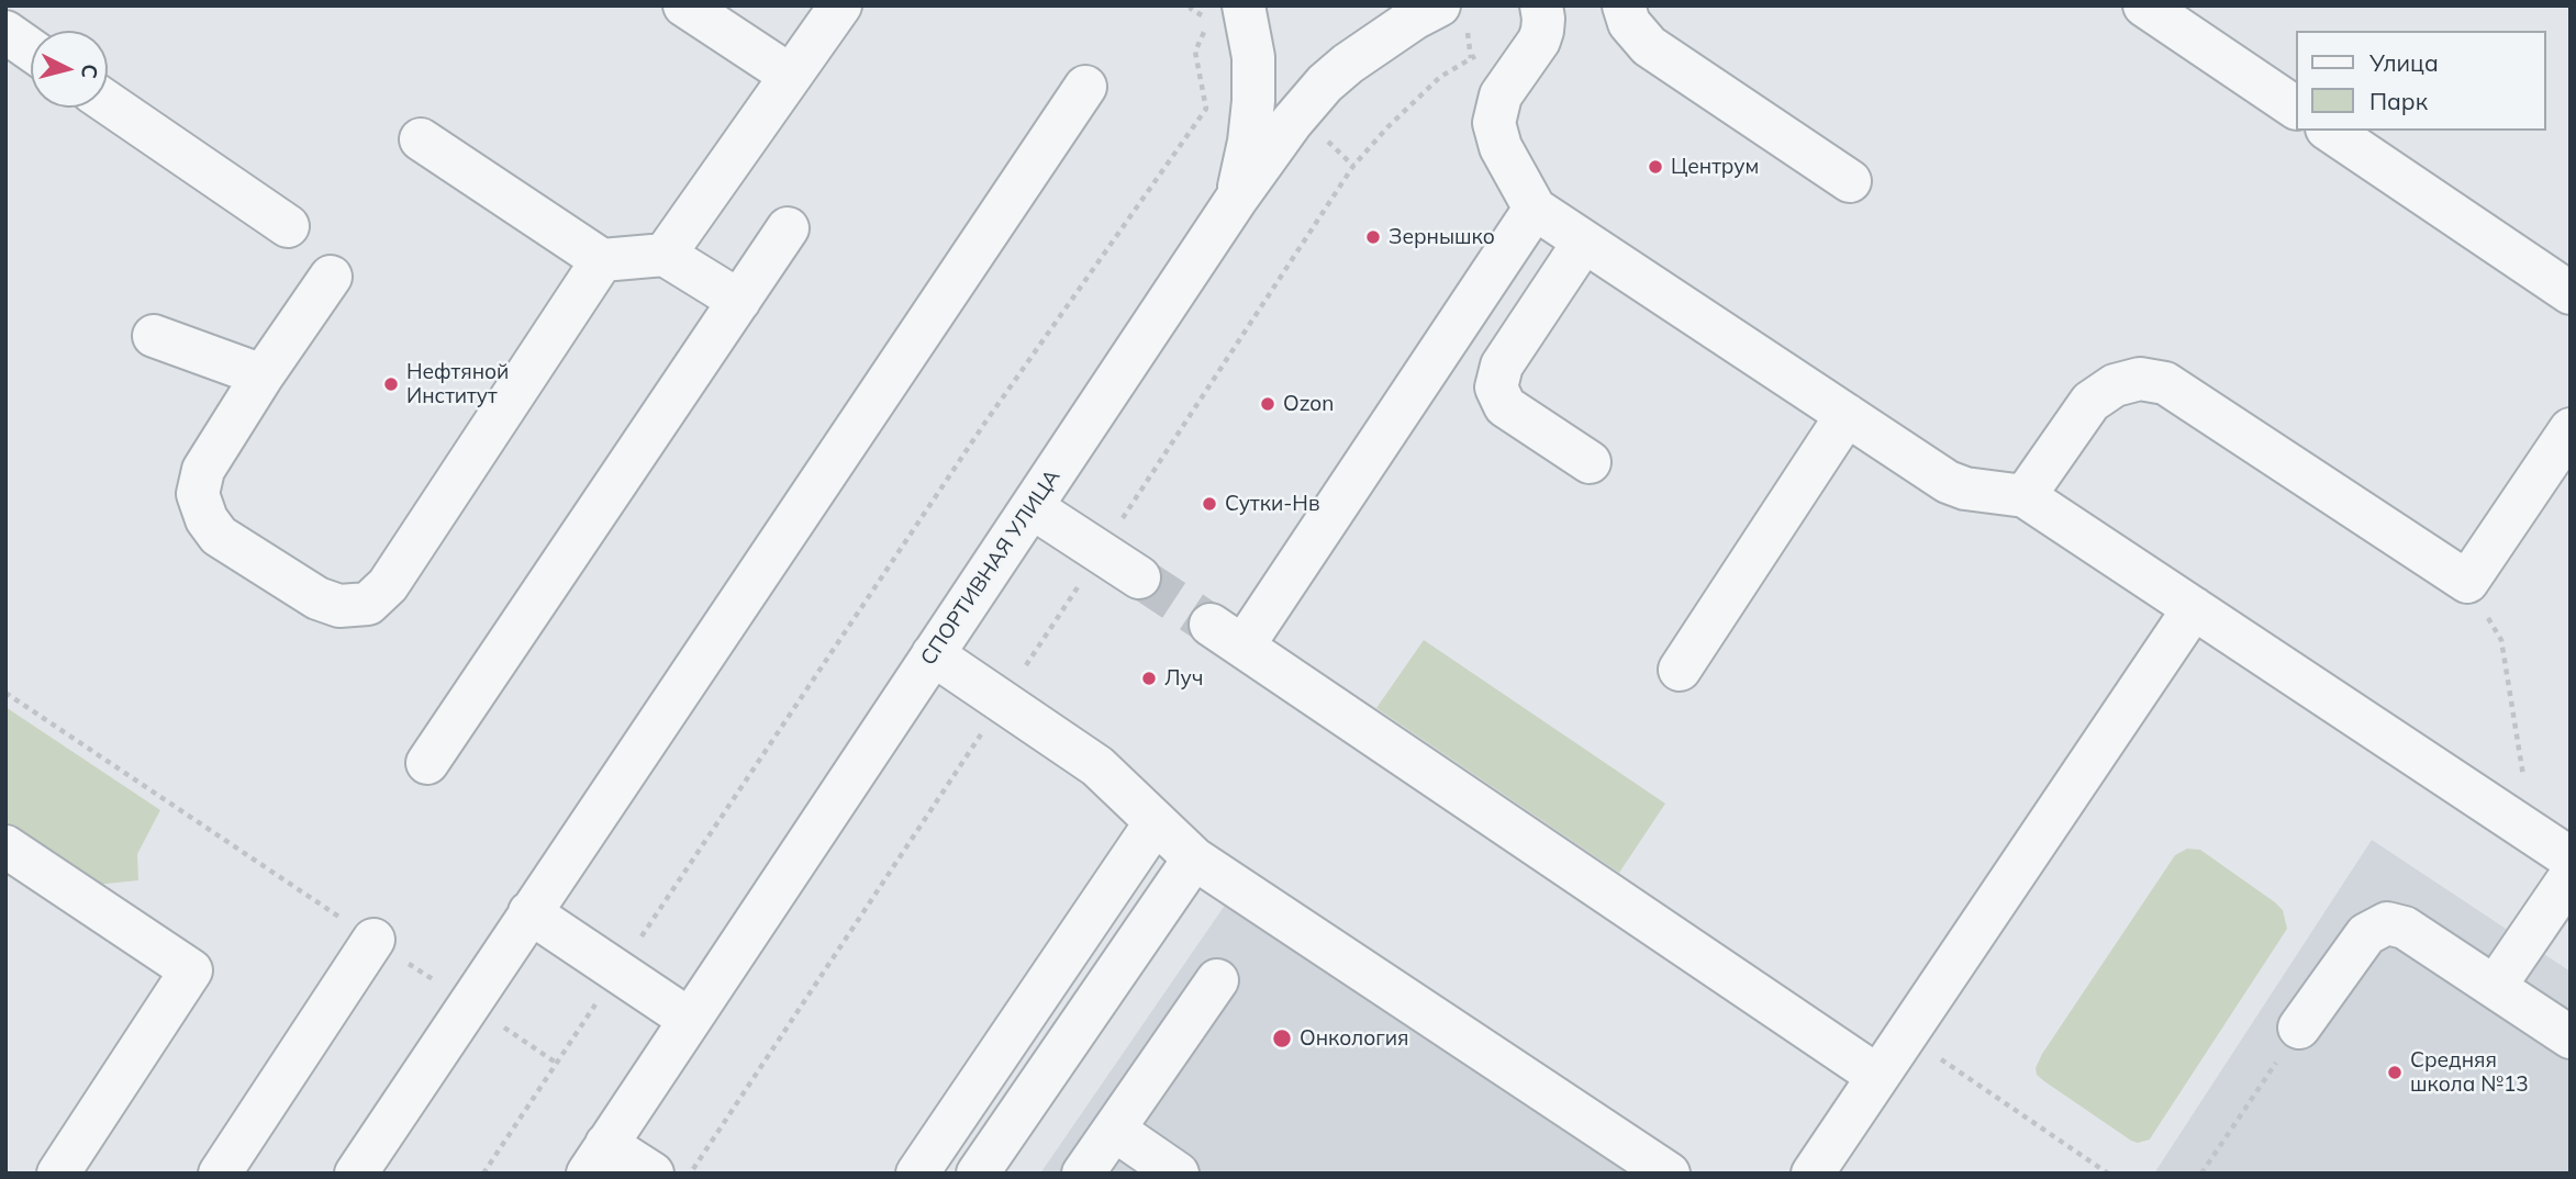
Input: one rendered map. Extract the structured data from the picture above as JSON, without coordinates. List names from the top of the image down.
{
  "streets": {
    "street": ["СПОРТИВНАЯ УЛИЦА"]
  },
  "places": [
    "Центрум",
    "Зернышко",
    "Нефтяной Институт",
    "Ozon",
    "Сутки-Нв",
    "Луч",
    "Онкология",
    "Средняя школа №13"
  ],
  "legend": ["Улица", "Парк"],
  "north": "right"
}
